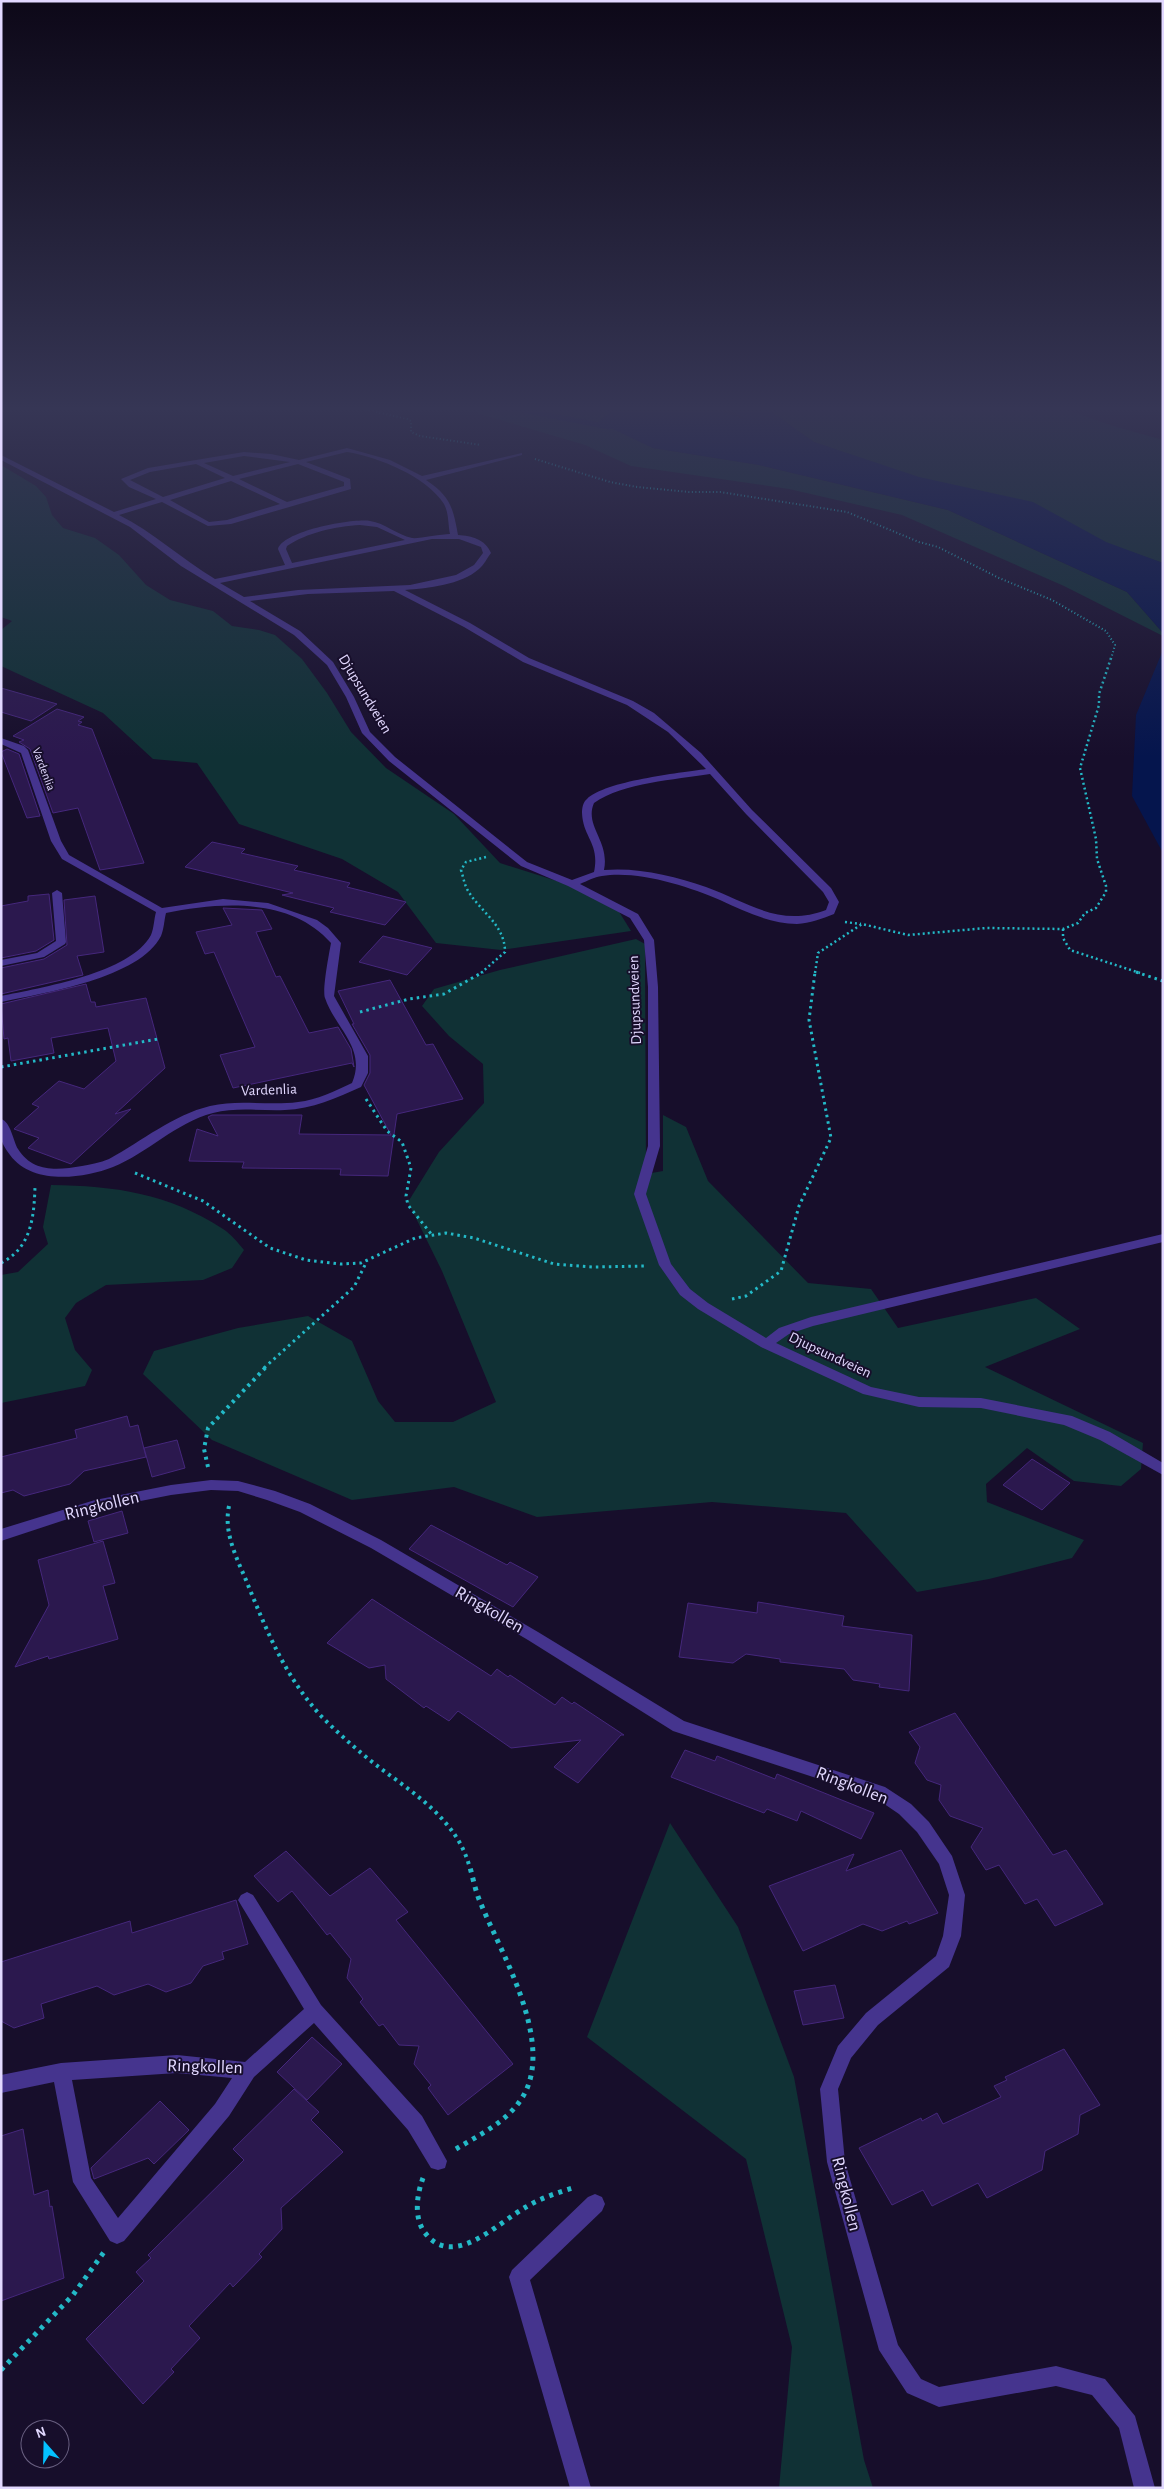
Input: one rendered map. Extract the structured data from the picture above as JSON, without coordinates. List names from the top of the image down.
{
  "streets": {
    "street": ["Djupsundveien", "Vardenlia", "Ringkollen"]
  },
  "north": "top"
}
